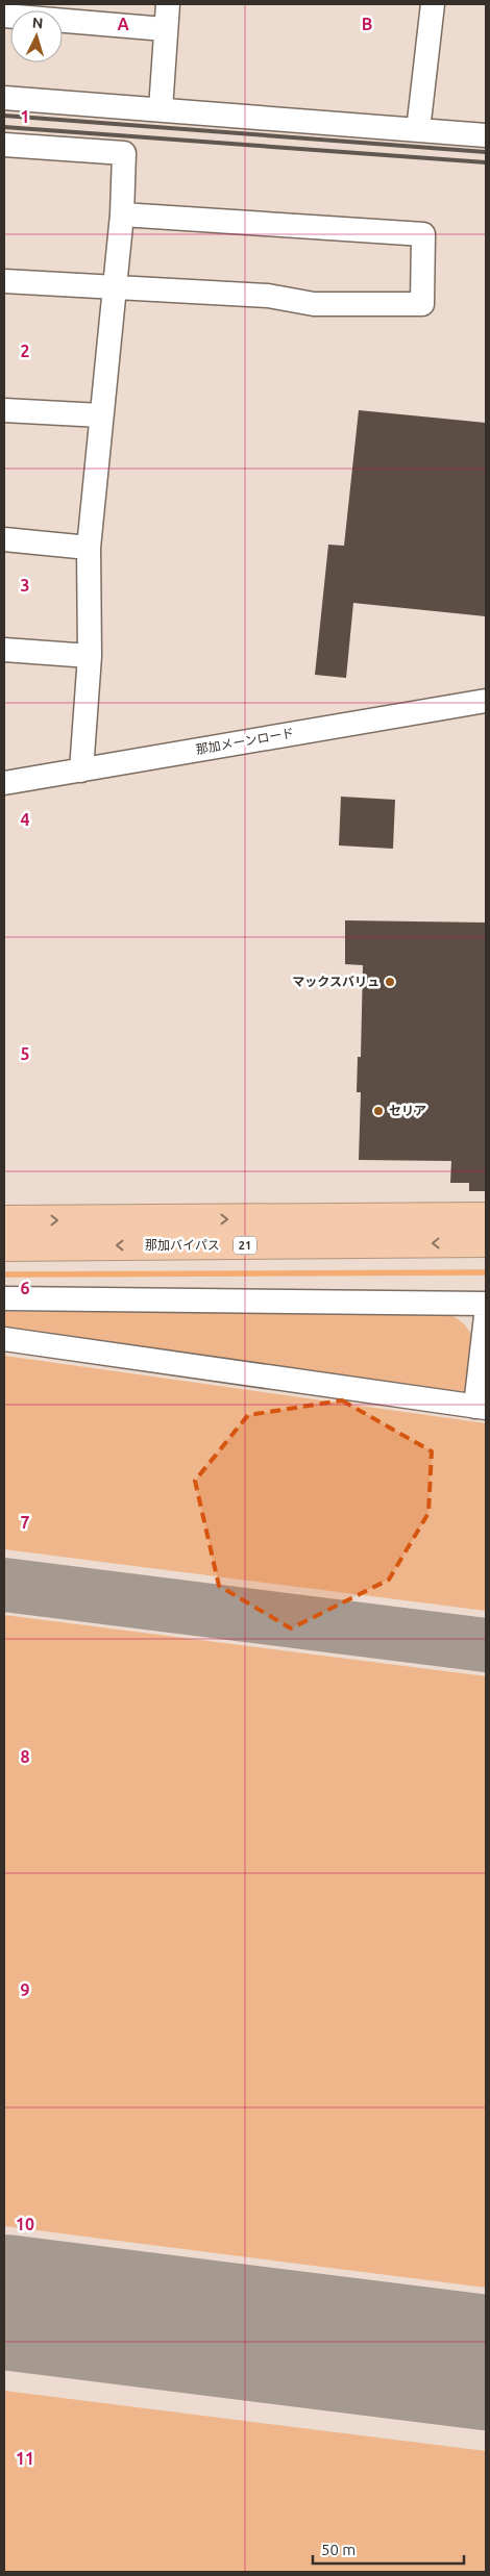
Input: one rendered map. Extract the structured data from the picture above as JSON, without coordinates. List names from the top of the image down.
{
  "streets": {
    "highway": ["那加バイパス", "21"],
    "street": ["那加メーンロード"]
  },
  "places": ["マックスバリュ", "セリア"],
  "scale_bar": "50 m",
  "north": "top",
  "grid": {
    "columns": ["A", "B"],
    "rows": [
      "1",
      "2",
      "3",
      "4",
      "5",
      "6",
      "7",
      "8",
      "9",
      "10",
      "11"
    ]
  }
}
